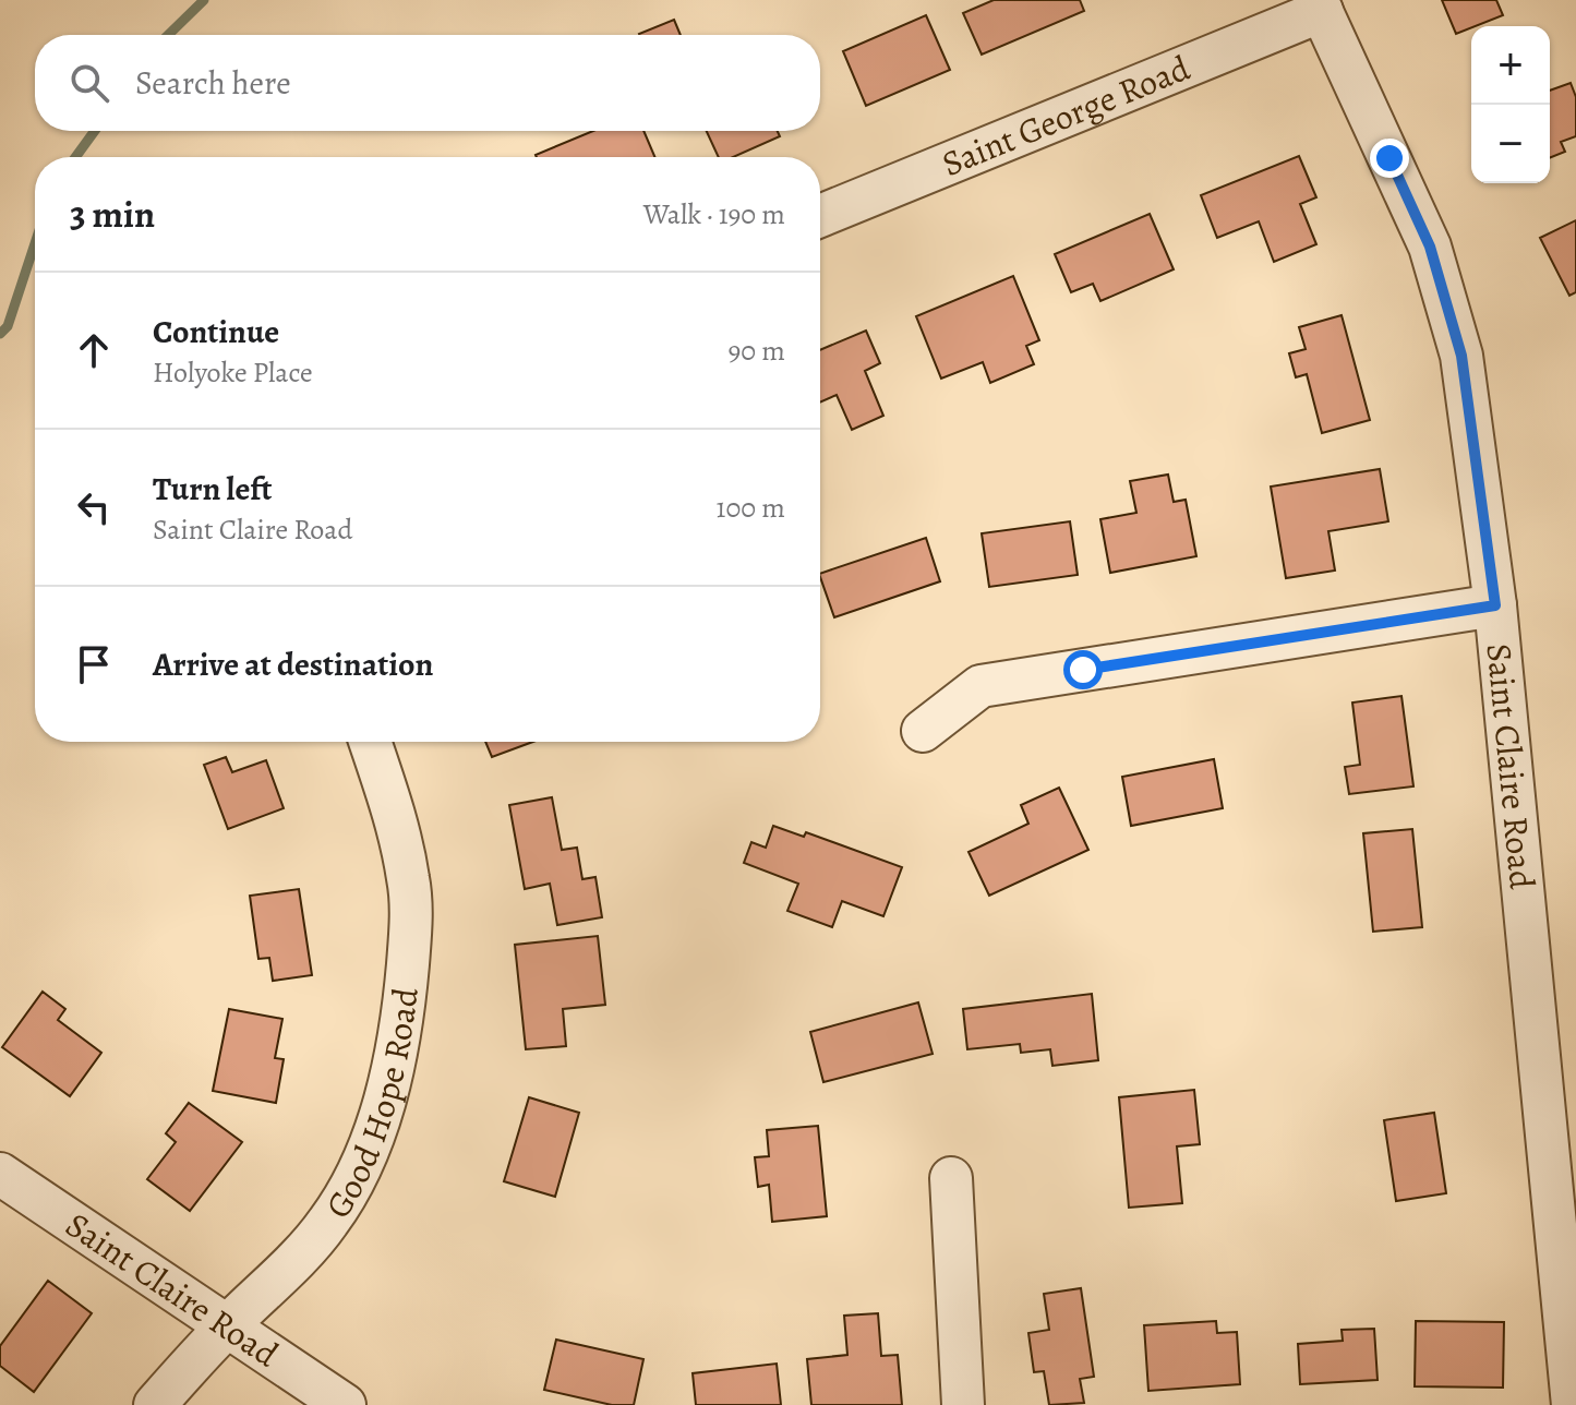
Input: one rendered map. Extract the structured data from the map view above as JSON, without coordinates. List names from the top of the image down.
{
  "streets": {
    "street": ["Saint George Road", "Saint Claire Road", "Good Hope Road"]
  },
  "crossings": [
    ["Saint George Road", "Saint Claire Road"],
    ["Saint Claire Road", "Good Hope Road"]
  ],
  "page": {
    "map_buttons": ["+", "−"],
    "search": "Search here",
    "heading": ["3 min", "Walk · 190 m"],
    "list": [
      ["Continue", "Holyoke Place", "90 m"],
      ["Turn left", "Saint Claire Road", "100 m"],
      "Arrive at destination"
    ]
  }
}
